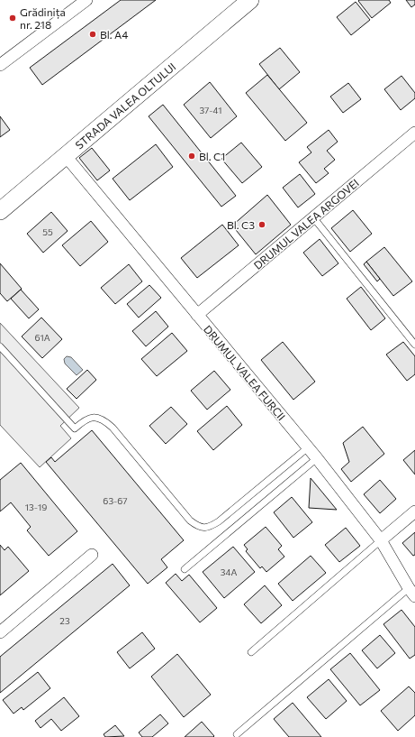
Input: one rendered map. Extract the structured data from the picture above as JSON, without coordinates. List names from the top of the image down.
{
  "streets": {
    "main road": ["STRADA VALEA OLTULUI"],
    "street": ["DRUMUL VALEA ARGOVEI", "DRUMUL VALEA FURCII"]
  },
  "crossings": [
    ["STRADA VALEA OLTULUI", "DRUMUL VALEA FURCII"],
    ["DRUMUL VALEA ARGOVEI", "DRUMUL VALEA FURCII"]
  ],
  "places": [
    "Grădinița nr. 218",
    "Bl. A4",
    "Bl. C1",
    "Bl. C3"
  ],
  "house_numbers": [
    "37-41",
    "55",
    "61A",
    "63-67",
    "13-19",
    "34A",
    "23"
  ]
}
